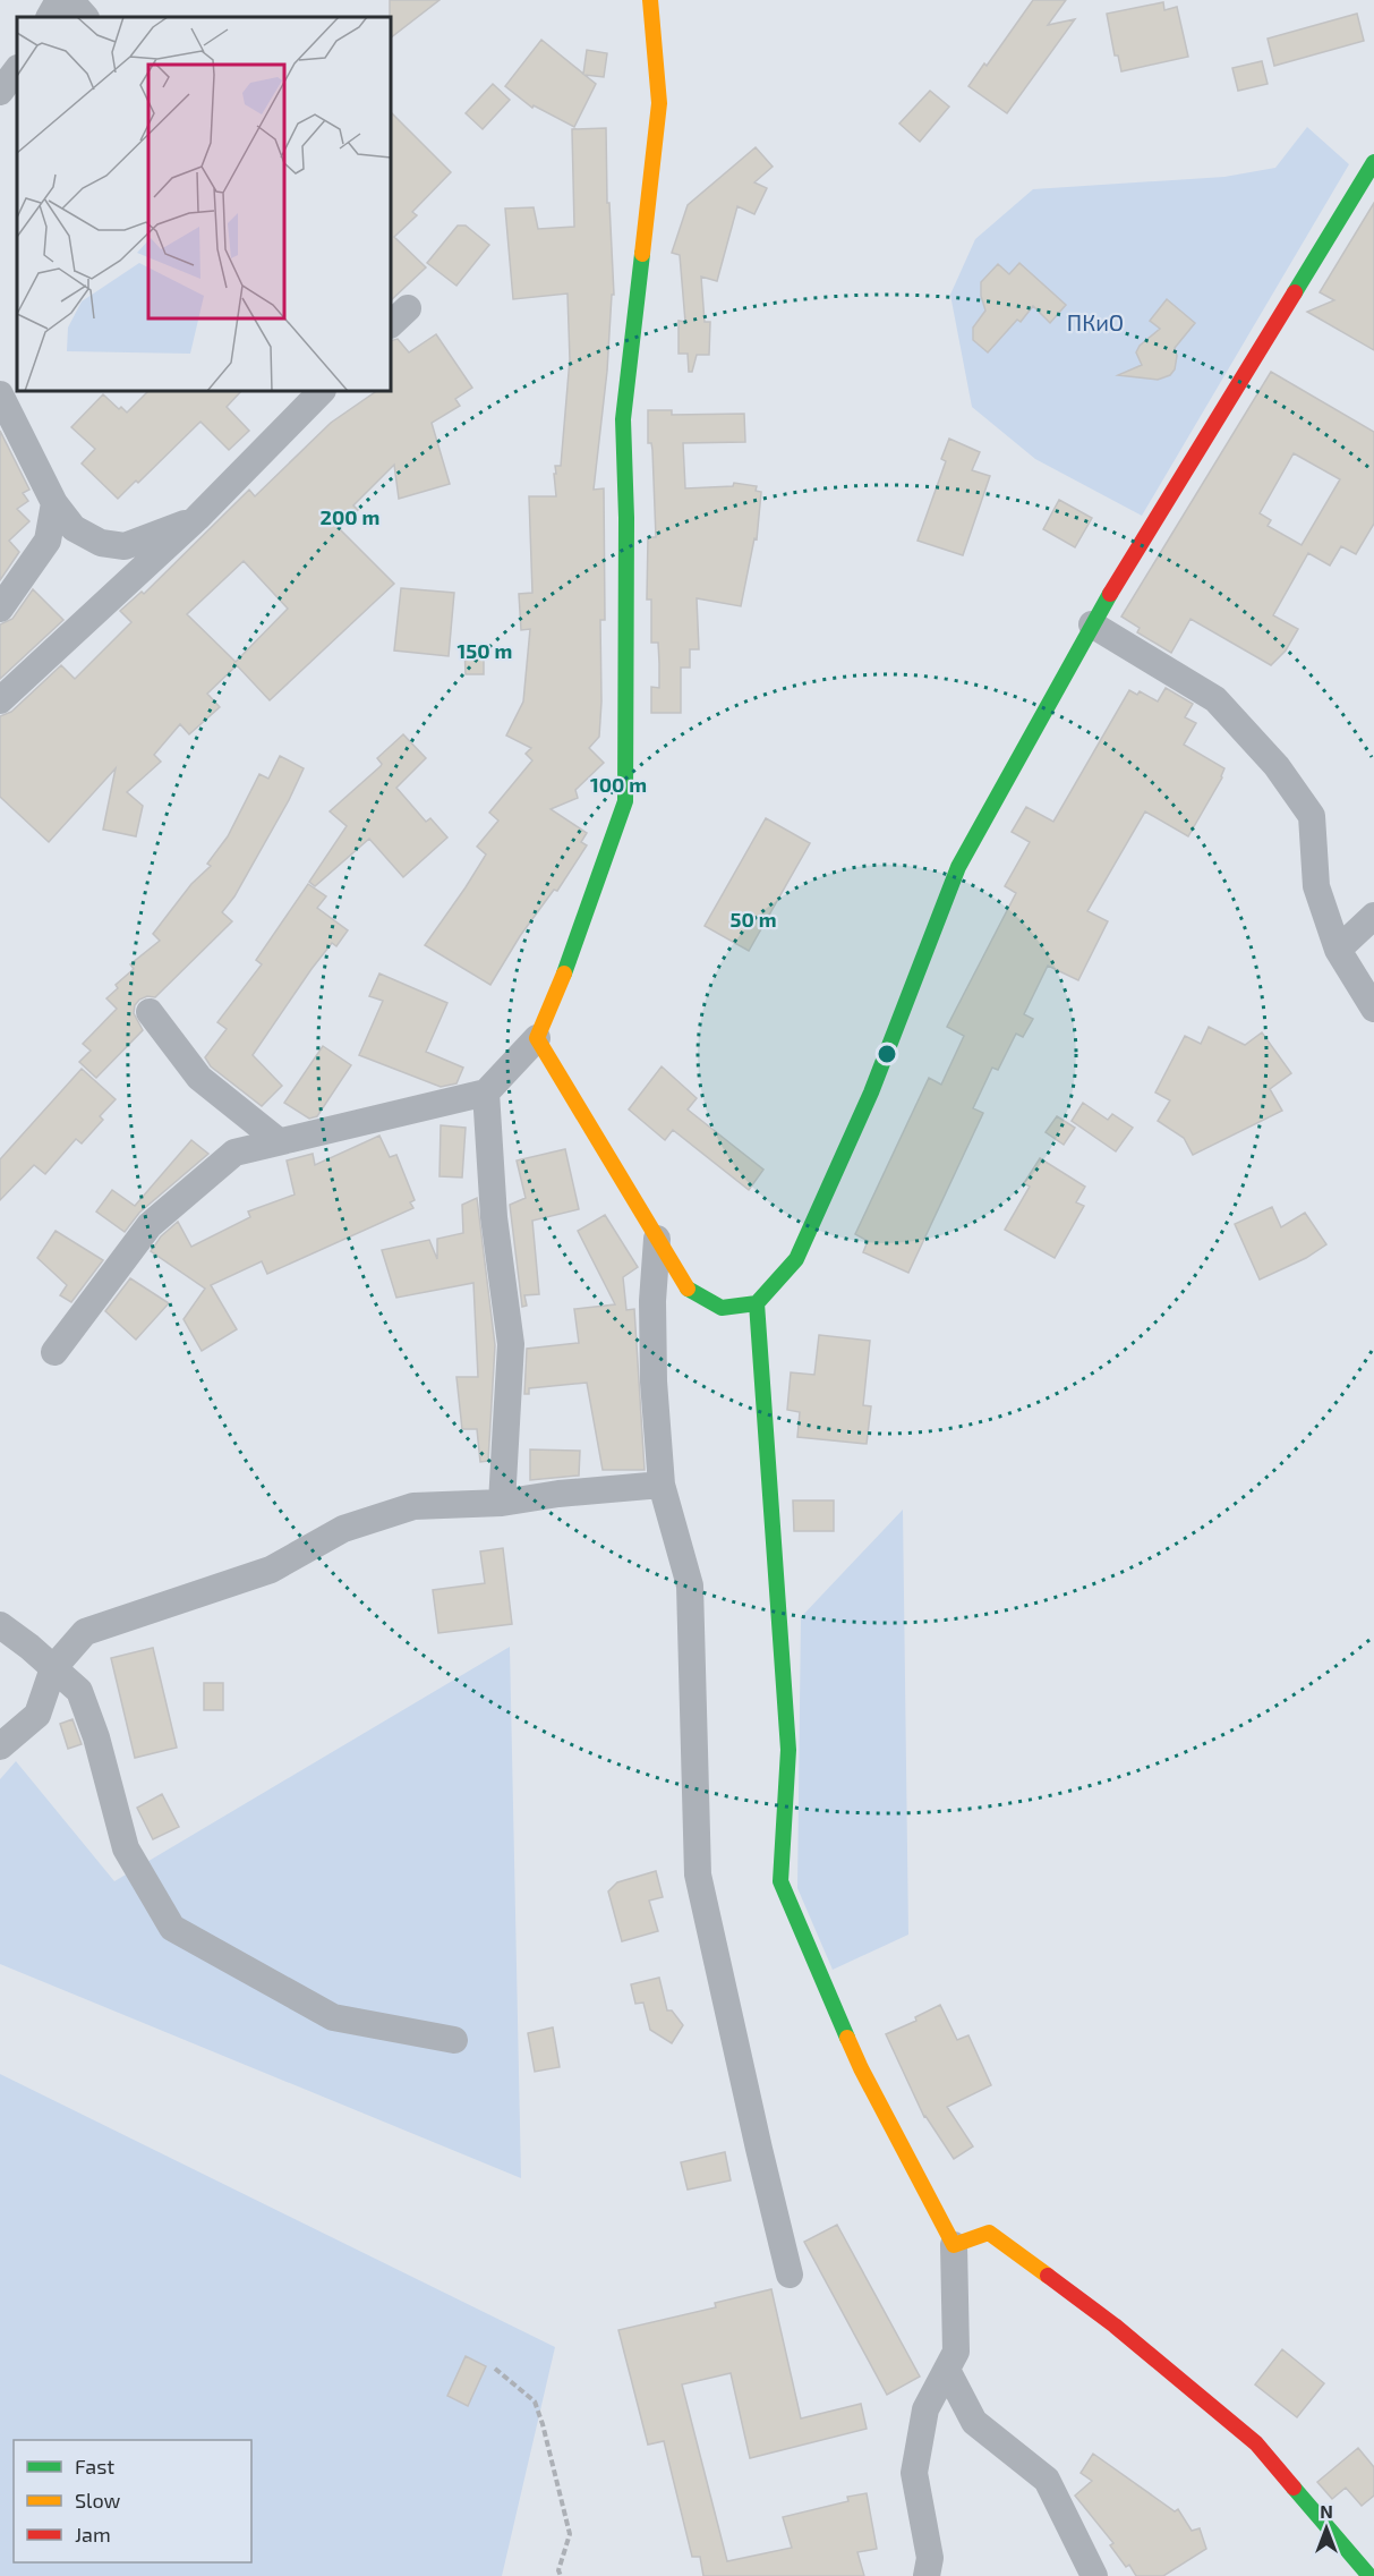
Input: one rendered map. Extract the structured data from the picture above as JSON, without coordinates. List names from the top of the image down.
{
  "parks": ["ПКиО"],
  "legend": ["Fast", "Slow", "Jam"],
  "north": "top",
  "rings": [
    "200 m",
    "150 m",
    "100 m",
    "50 m"
  ]
}
